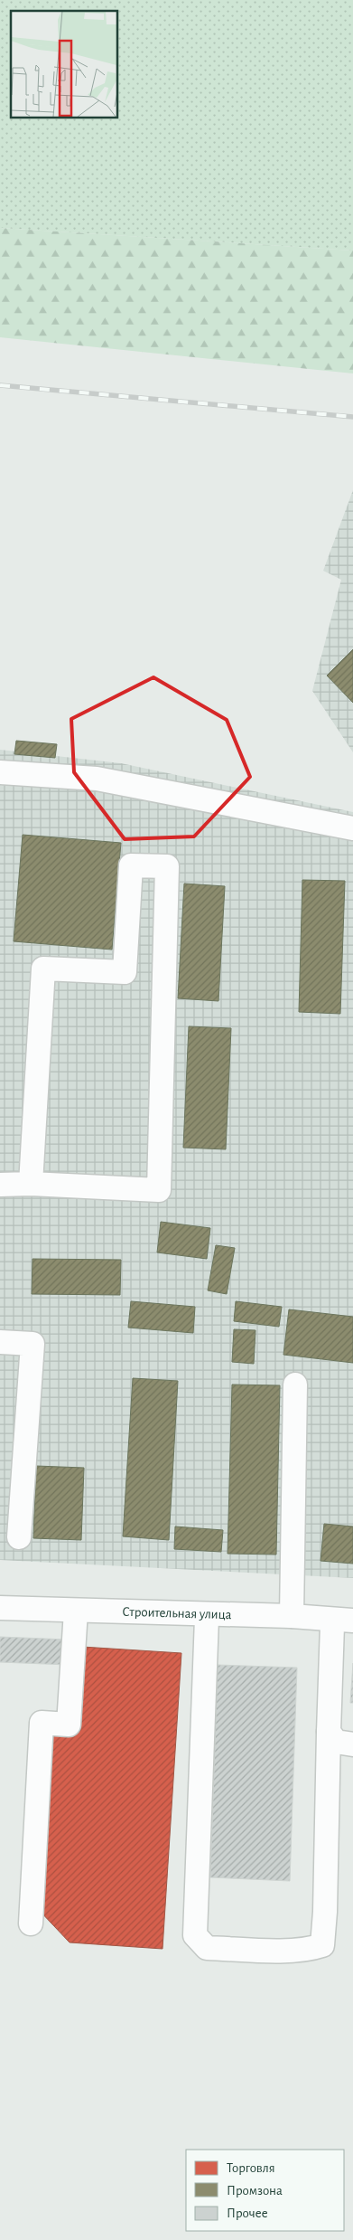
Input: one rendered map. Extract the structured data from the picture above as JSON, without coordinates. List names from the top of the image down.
{
  "streets": {
    "street": ["Строительная улица"]
  },
  "legend": ["Торговля", "Промзона", "Прочее"]
}
